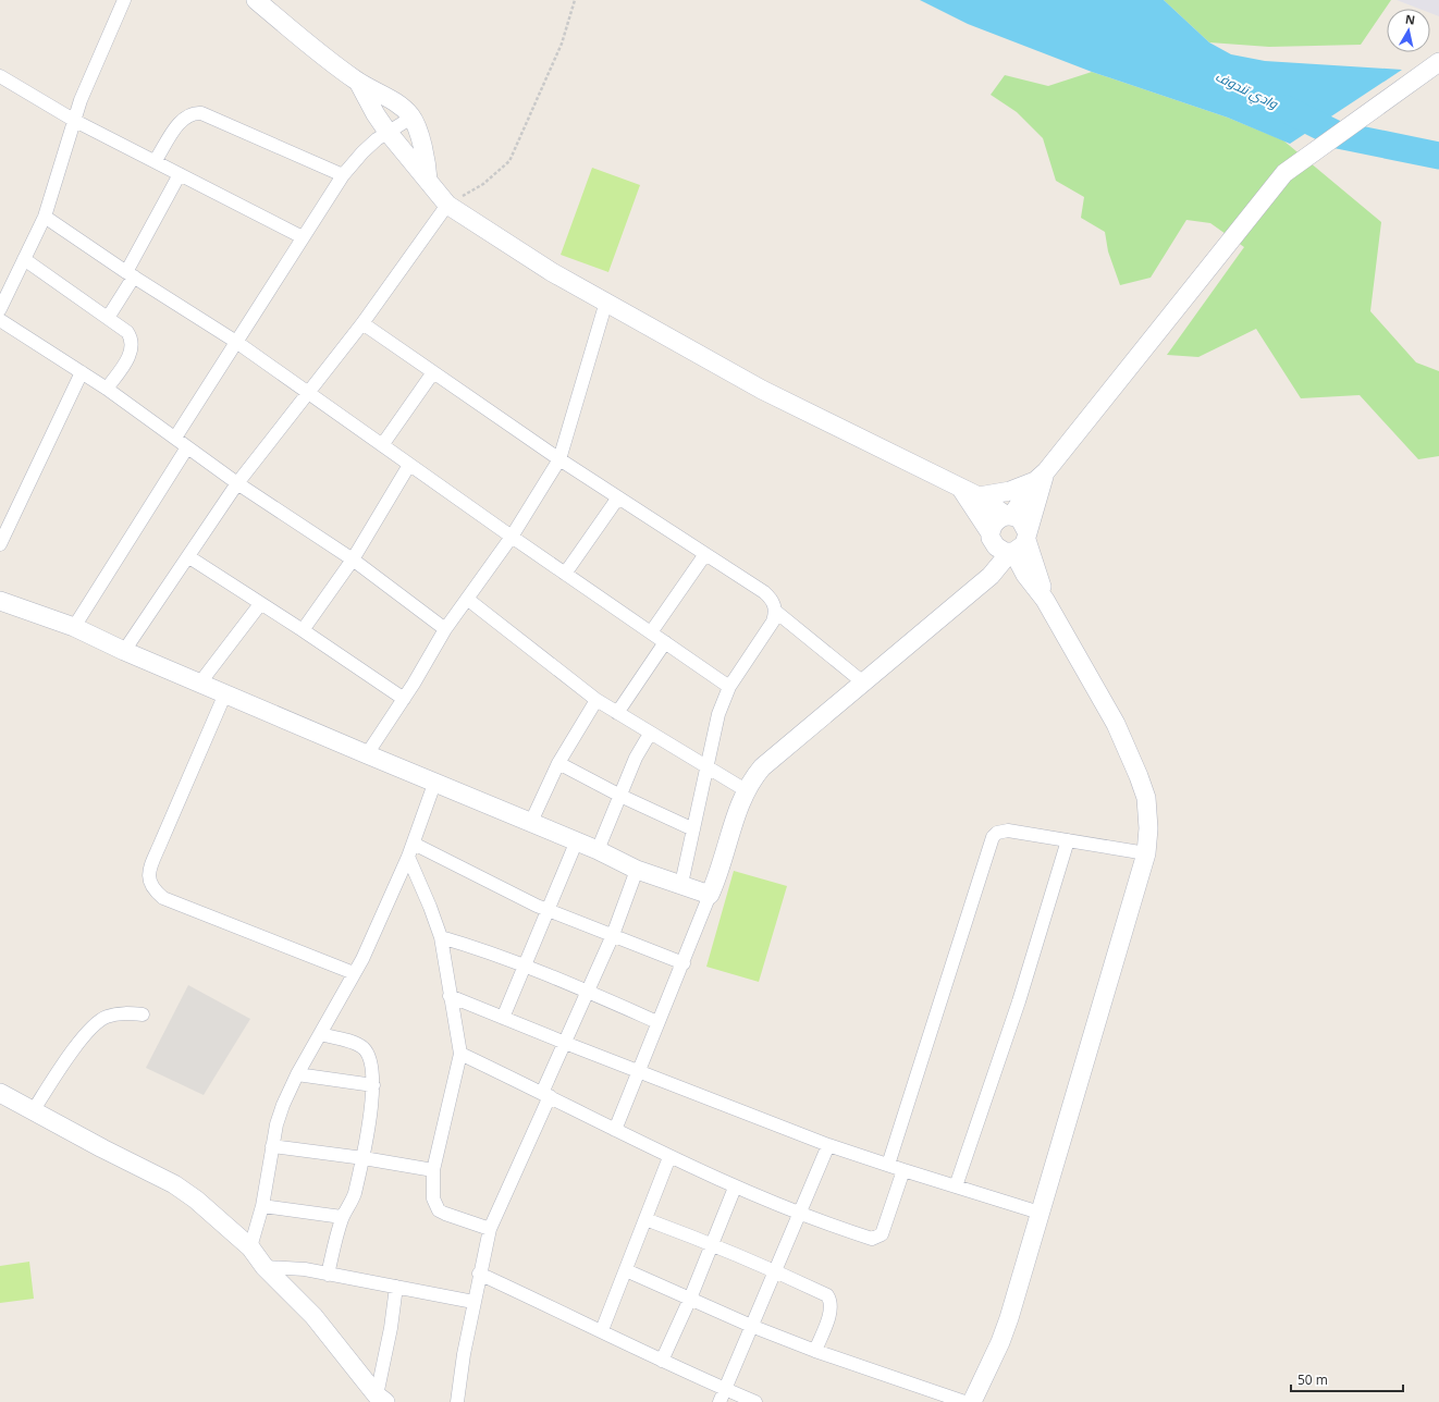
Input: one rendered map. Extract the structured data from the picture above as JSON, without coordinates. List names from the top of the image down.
{
  "water": ["وادي تندوف"],
  "scale_bar": "50 m",
  "north": "top"
}
